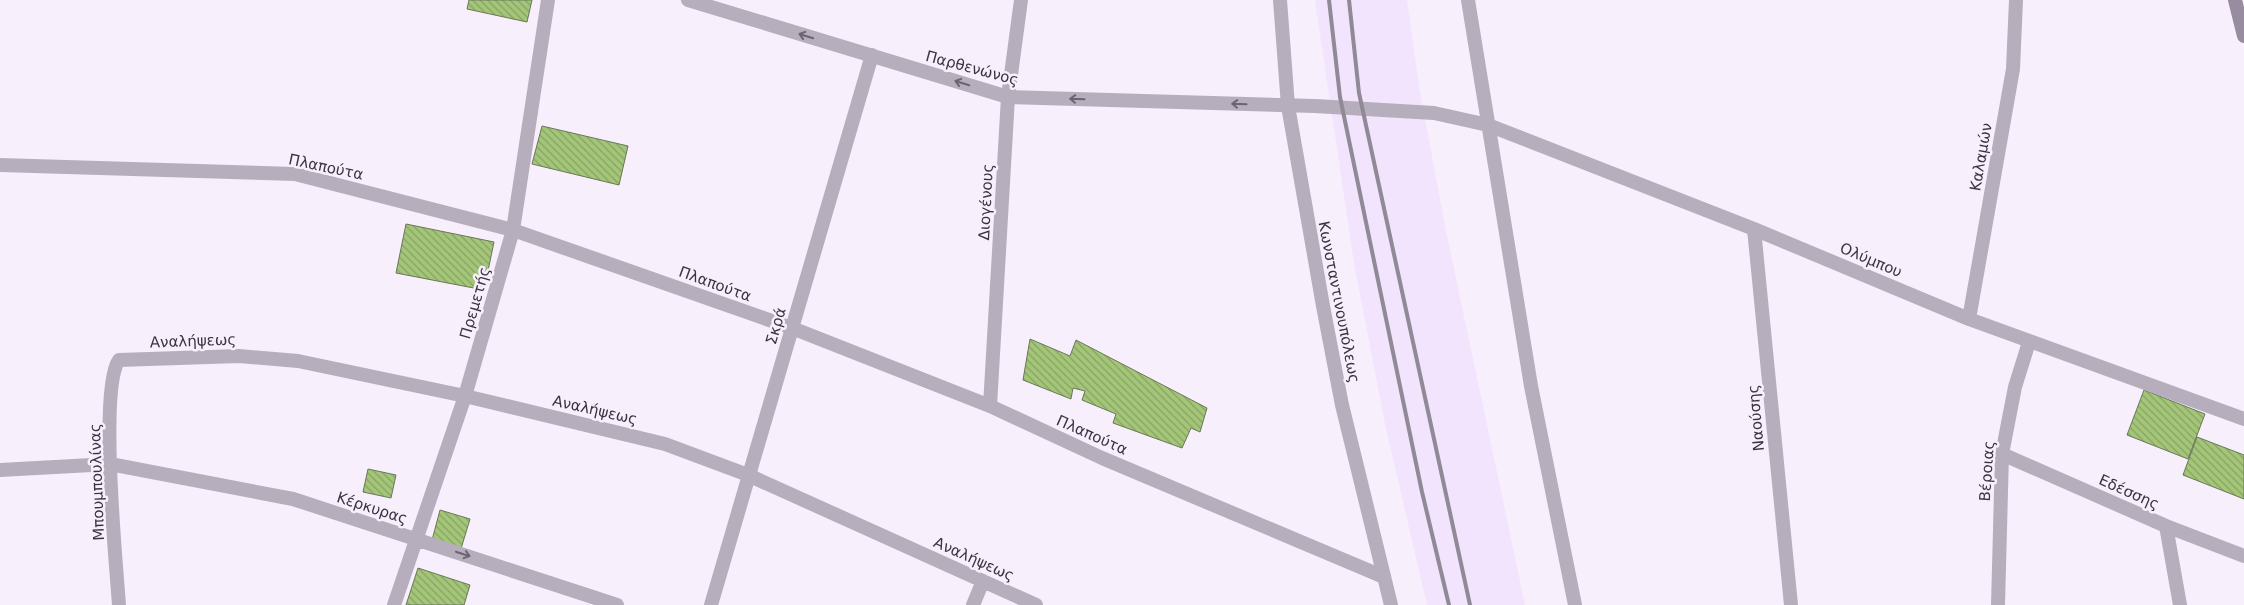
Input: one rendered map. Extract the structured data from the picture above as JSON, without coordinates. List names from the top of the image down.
{
  "streets": {
    "street": [
      "Παρθενώνος",
      "Καλαμών",
      "Πλαπούτα",
      "Διογένους",
      "Ολύμπου",
      "Κωνσταντινουπόλεως",
      "Πρεμετής",
      "Σκρά",
      "Αναλήψεως",
      "Ναούσης",
      "Βέροιας",
      "Μπουμπουλίνας",
      "Εδέσσης",
      "Κέρκυρας"
    ]
  },
  "crossings": [
    ["Παρθενώνος", "Διογένους"],
    ["Παρθενώνος", "Ολύμπου"],
    ["Παρθενώνος", "Κωνσταντινουπόλεως"],
    ["Παρθενώνος", "Σκρά"],
    ["Καλαμών", "Ολύμπου"],
    ["Πλαπούτα", "Διογένους"],
    ["Πλαπούτα", "Κωνσταντινουπόλεως"],
    ["Πλαπούτα", "Πρεμετής"],
    ["Πλαπούτα", "Σκρά"],
    ["Ολύμπου", "Ναούσης"],
    ["Ολύμπου", "Βέροιας"],
    ["Πρεμετής", "Αναλήψεως"],
    ["Πρεμετής", "Κέρκυρας"],
    ["Σκρά", "Αναλήψεως"],
    ["Αναλήψεως", "Μπουμπουλίνας"],
    ["Βέροιας", "Εδέσσης"],
    ["Μπουμπουλίνας", "Κέρκυρας"]
  ],
  "one_way": ["Παρθενώνος"]
}
